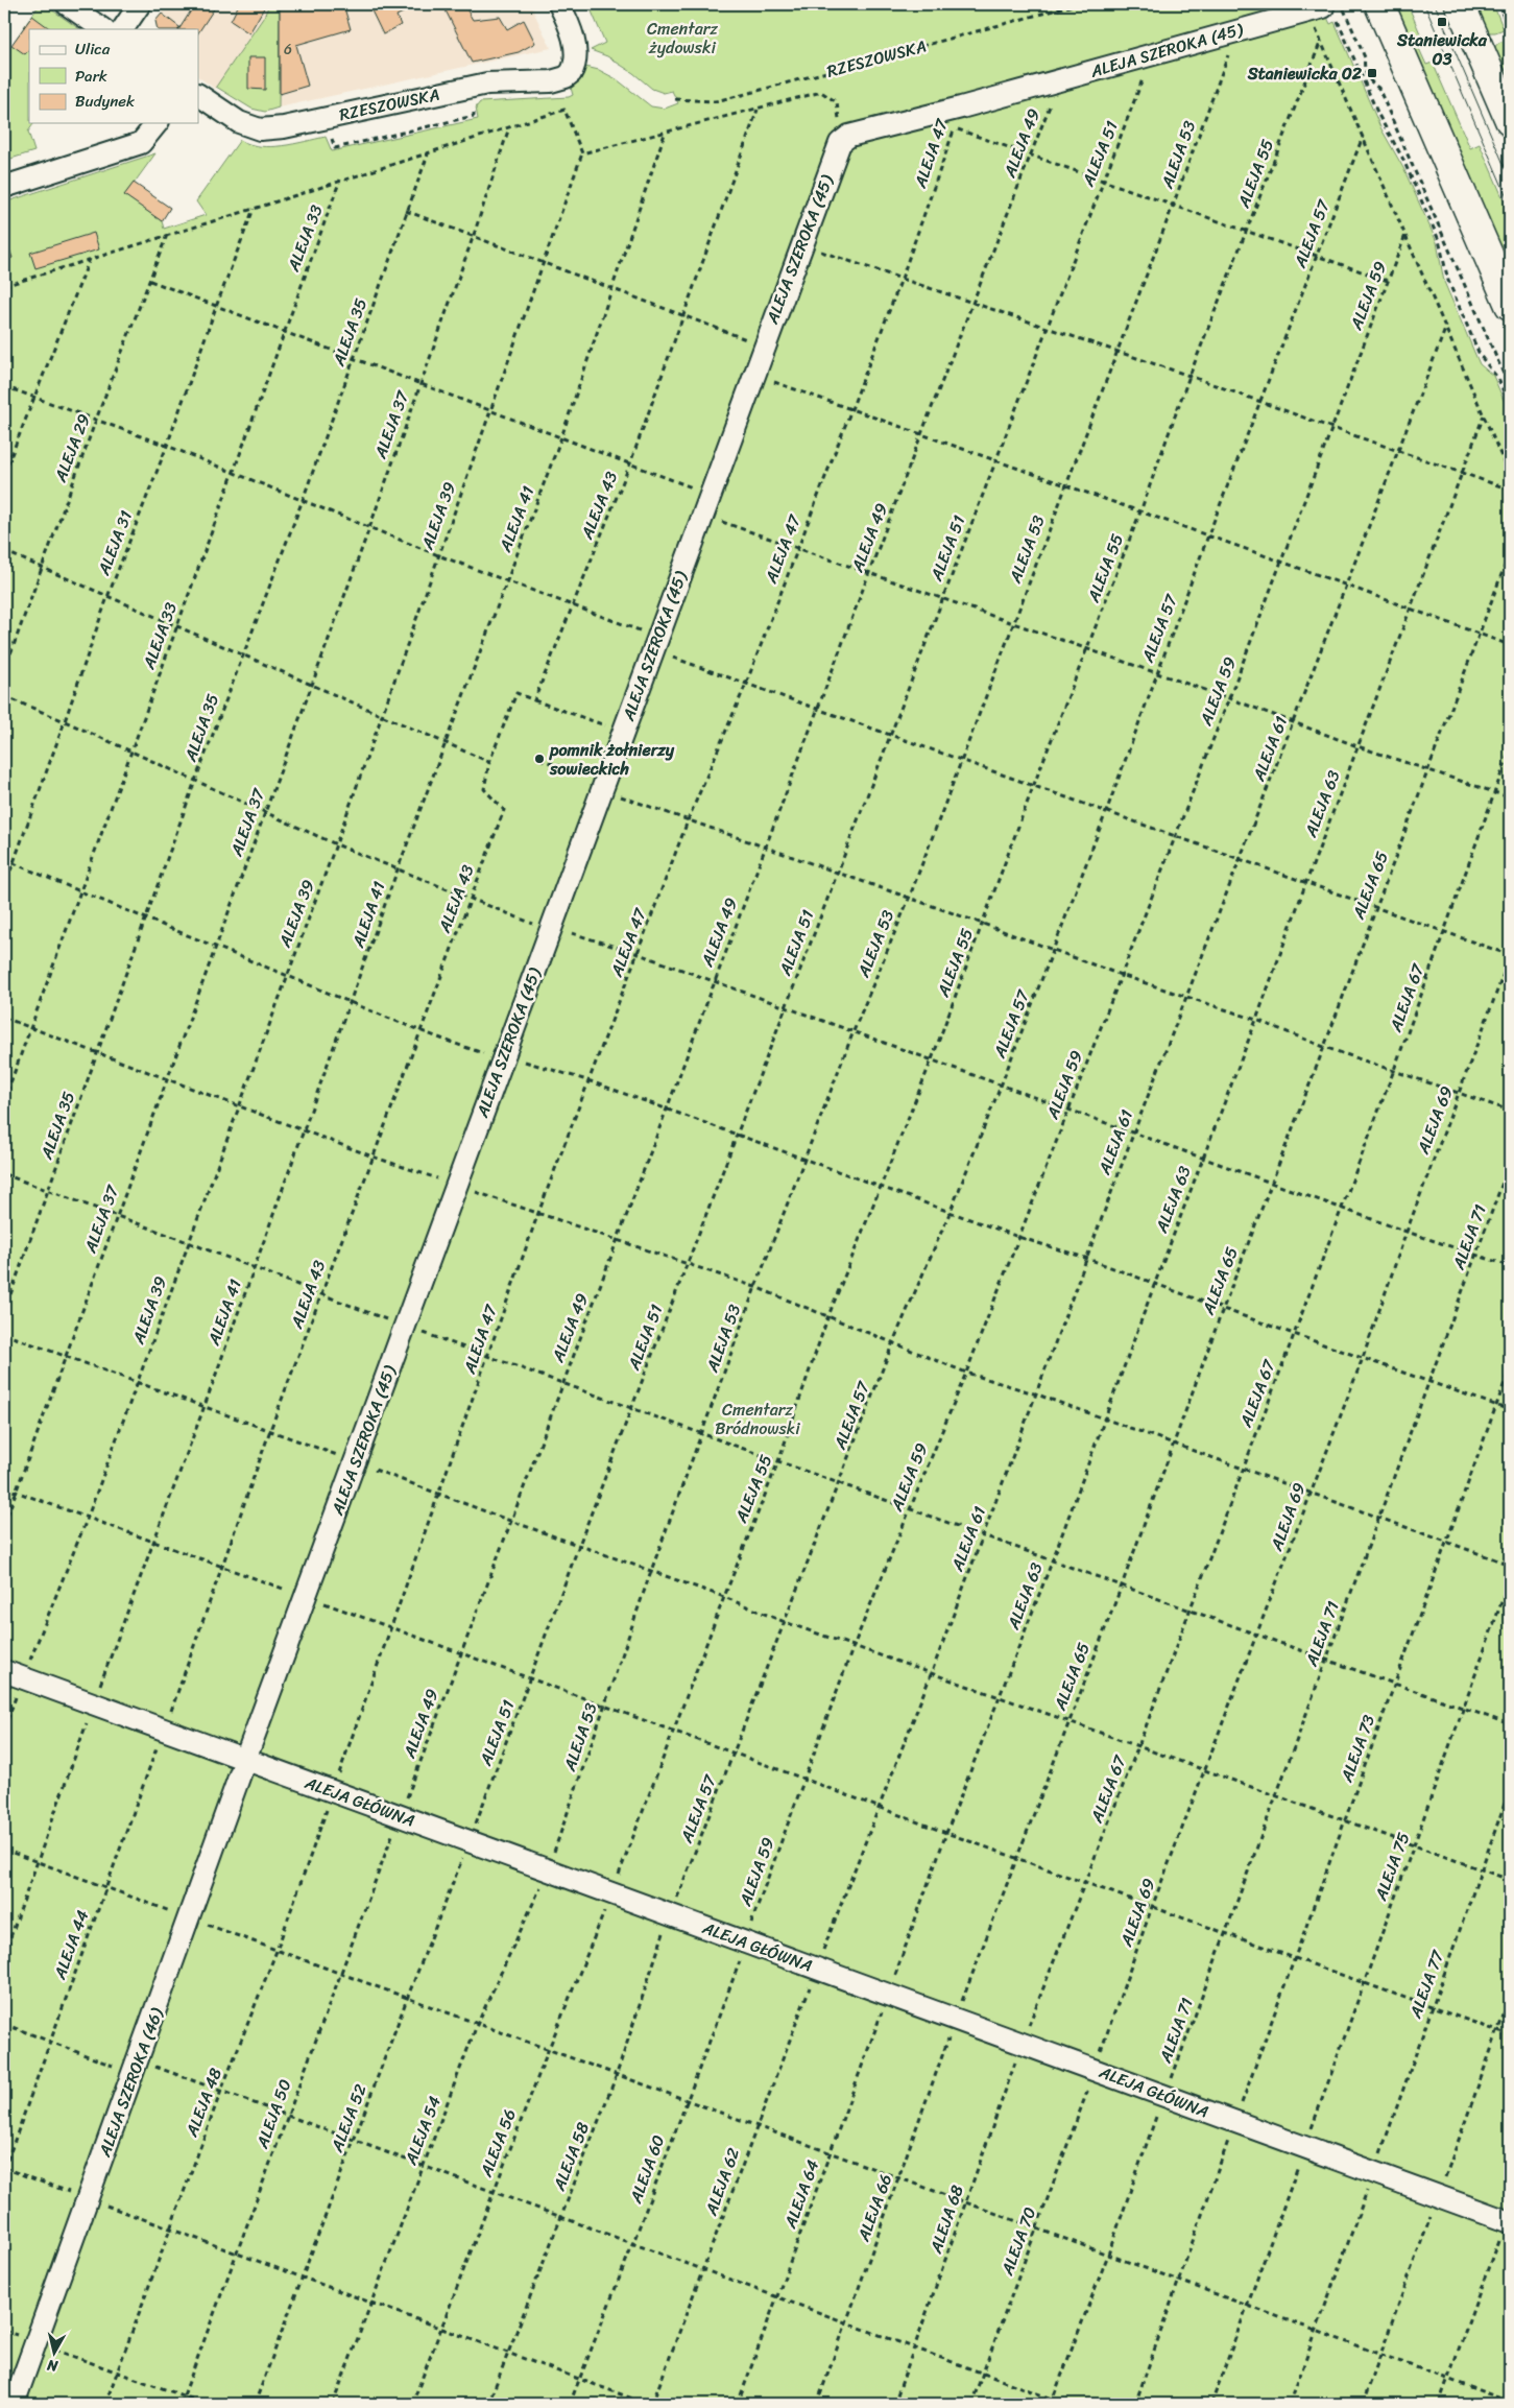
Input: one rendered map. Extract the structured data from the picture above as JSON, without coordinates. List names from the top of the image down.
{
  "streets": {
    "street": [
      "ALEJA SZEROKA (45)",
      "RZESZOWSKA",
      "ALEJA GŁÓWNA",
      "ALEJA SZEROKA (46)"
    ],
    "path": [
      "ALEJA 49",
      "ALEJA 47",
      "ALEJA 51",
      "ALEJA 53",
      "ALEJA 55",
      "ALEJA 57",
      "ALEJA 33",
      "ALEJA 59",
      "ALEJA 35",
      "ALEJA 37",
      "ALEJA 29",
      "ALEJA 43",
      "ALEJA 39",
      "ALEJA 41",
      "ALEJA 31",
      "ALEJA 61",
      "ALEJA 63",
      "ALEJA 65",
      "ALEJA 67",
      "ALEJA 69",
      "ALEJA 71",
      "ALEJA 73",
      "ALEJA 75",
      "ALEJA 44",
      "ALEJA 77",
      "ALEJA 48",
      "ALEJA 50",
      "ALEJA 52",
      "ALEJA 54",
      "ALEJA 56",
      "ALEJA 58",
      "ALEJA 60",
      "ALEJA 62",
      "ALEJA 64",
      "ALEJA 66",
      "ALEJA 68",
      "ALEJA 70"
    ]
  },
  "crossings": [
    ["ALEJA SZEROKA (45)", "ALEJA 49"],
    ["ALEJA SZEROKA (45)", "ALEJA 47"],
    ["ALEJA SZEROKA (45)", "ALEJA 51"],
    ["ALEJA SZEROKA (45)", "ALEJA 53"],
    ["ALEJA SZEROKA (45)", "ALEJA GŁÓWNA"],
    ["ALEJA SZEROKA (45)", "ALEJA SZEROKA (46)"],
    ["ALEJA 47", "ALEJA GŁÓWNA"],
    ["ALEJA 47", "ALEJA 48"],
    ["ALEJA 51", "ALEJA GŁÓWNA"],
    ["ALEJA 51", "ALEJA 52"],
    ["ALEJA 53", "ALEJA GŁÓWNA"],
    ["ALEJA 53", "ALEJA 54"],
    ["ALEJA 55", "ALEJA GŁÓWNA"],
    ["ALEJA 55", "ALEJA 56"],
    ["ALEJA 57", "ALEJA GŁÓWNA"],
    ["ALEJA 57", "ALEJA 58"],
    ["ALEJA 59", "ALEJA GŁÓWNA"],
    ["ALEJA 59", "ALEJA 60"],
    ["ALEJA 43", "ALEJA GŁÓWNA"],
    ["ALEJA 43", "ALEJA 44"],
    ["ALEJA 39", "ALEJA GŁÓWNA"],
    ["ALEJA 41", "ALEJA GŁÓWNA"],
    ["ALEJA 61", "ALEJA GŁÓWNA"],
    ["ALEJA 61", "ALEJA 62"],
    ["ALEJA 63", "ALEJA GŁÓWNA"],
    ["ALEJA 63", "ALEJA 64"],
    ["ALEJA 65", "ALEJA GŁÓWNA"],
    ["ALEJA 65", "ALEJA 66"],
    ["ALEJA 67", "ALEJA GŁÓWNA"],
    ["ALEJA 67", "ALEJA 68"],
    ["ALEJA 69", "ALEJA GŁÓWNA"],
    ["ALEJA 69", "ALEJA 70"],
    ["ALEJA 71", "ALEJA GŁÓWNA"],
    ["ALEJA 73", "ALEJA GŁÓWNA"],
    ["ALEJA GŁÓWNA", "ALEJA 75"],
    ["ALEJA GŁÓWNA", "ALEJA 44"],
    ["ALEJA GŁÓWNA", "ALEJA 77"],
    ["ALEJA GŁÓWNA", "ALEJA SZEROKA (46)"],
    ["ALEJA GŁÓWNA", "ALEJA 48"],
    ["ALEJA GŁÓWNA", "ALEJA 52"],
    ["ALEJA GŁÓWNA", "ALEJA 54"],
    ["ALEJA GŁÓWNA", "ALEJA 56"],
    ["ALEJA GŁÓWNA", "ALEJA 58"],
    ["ALEJA GŁÓWNA", "ALEJA 60"],
    ["ALEJA GŁÓWNA", "ALEJA 62"],
    ["ALEJA GŁÓWNA", "ALEJA 64"],
    ["ALEJA GŁÓWNA", "ALEJA 66"],
    ["ALEJA GŁÓWNA", "ALEJA 68"],
    ["ALEJA GŁÓWNA", "ALEJA 70"]
  ],
  "parks": ["Cmentarz żydowski", "Cmentarz Bródnowski"],
  "places": {
    "transit": ["Staniewicka 03", "Staniewicka 02"],
    "other": ["pomnik żołnierzy sowieckich"]
  },
  "house_numbers": ["6"],
  "legend": ["Ulica", "Park", "Budynek"],
  "north": "bottom"
}
